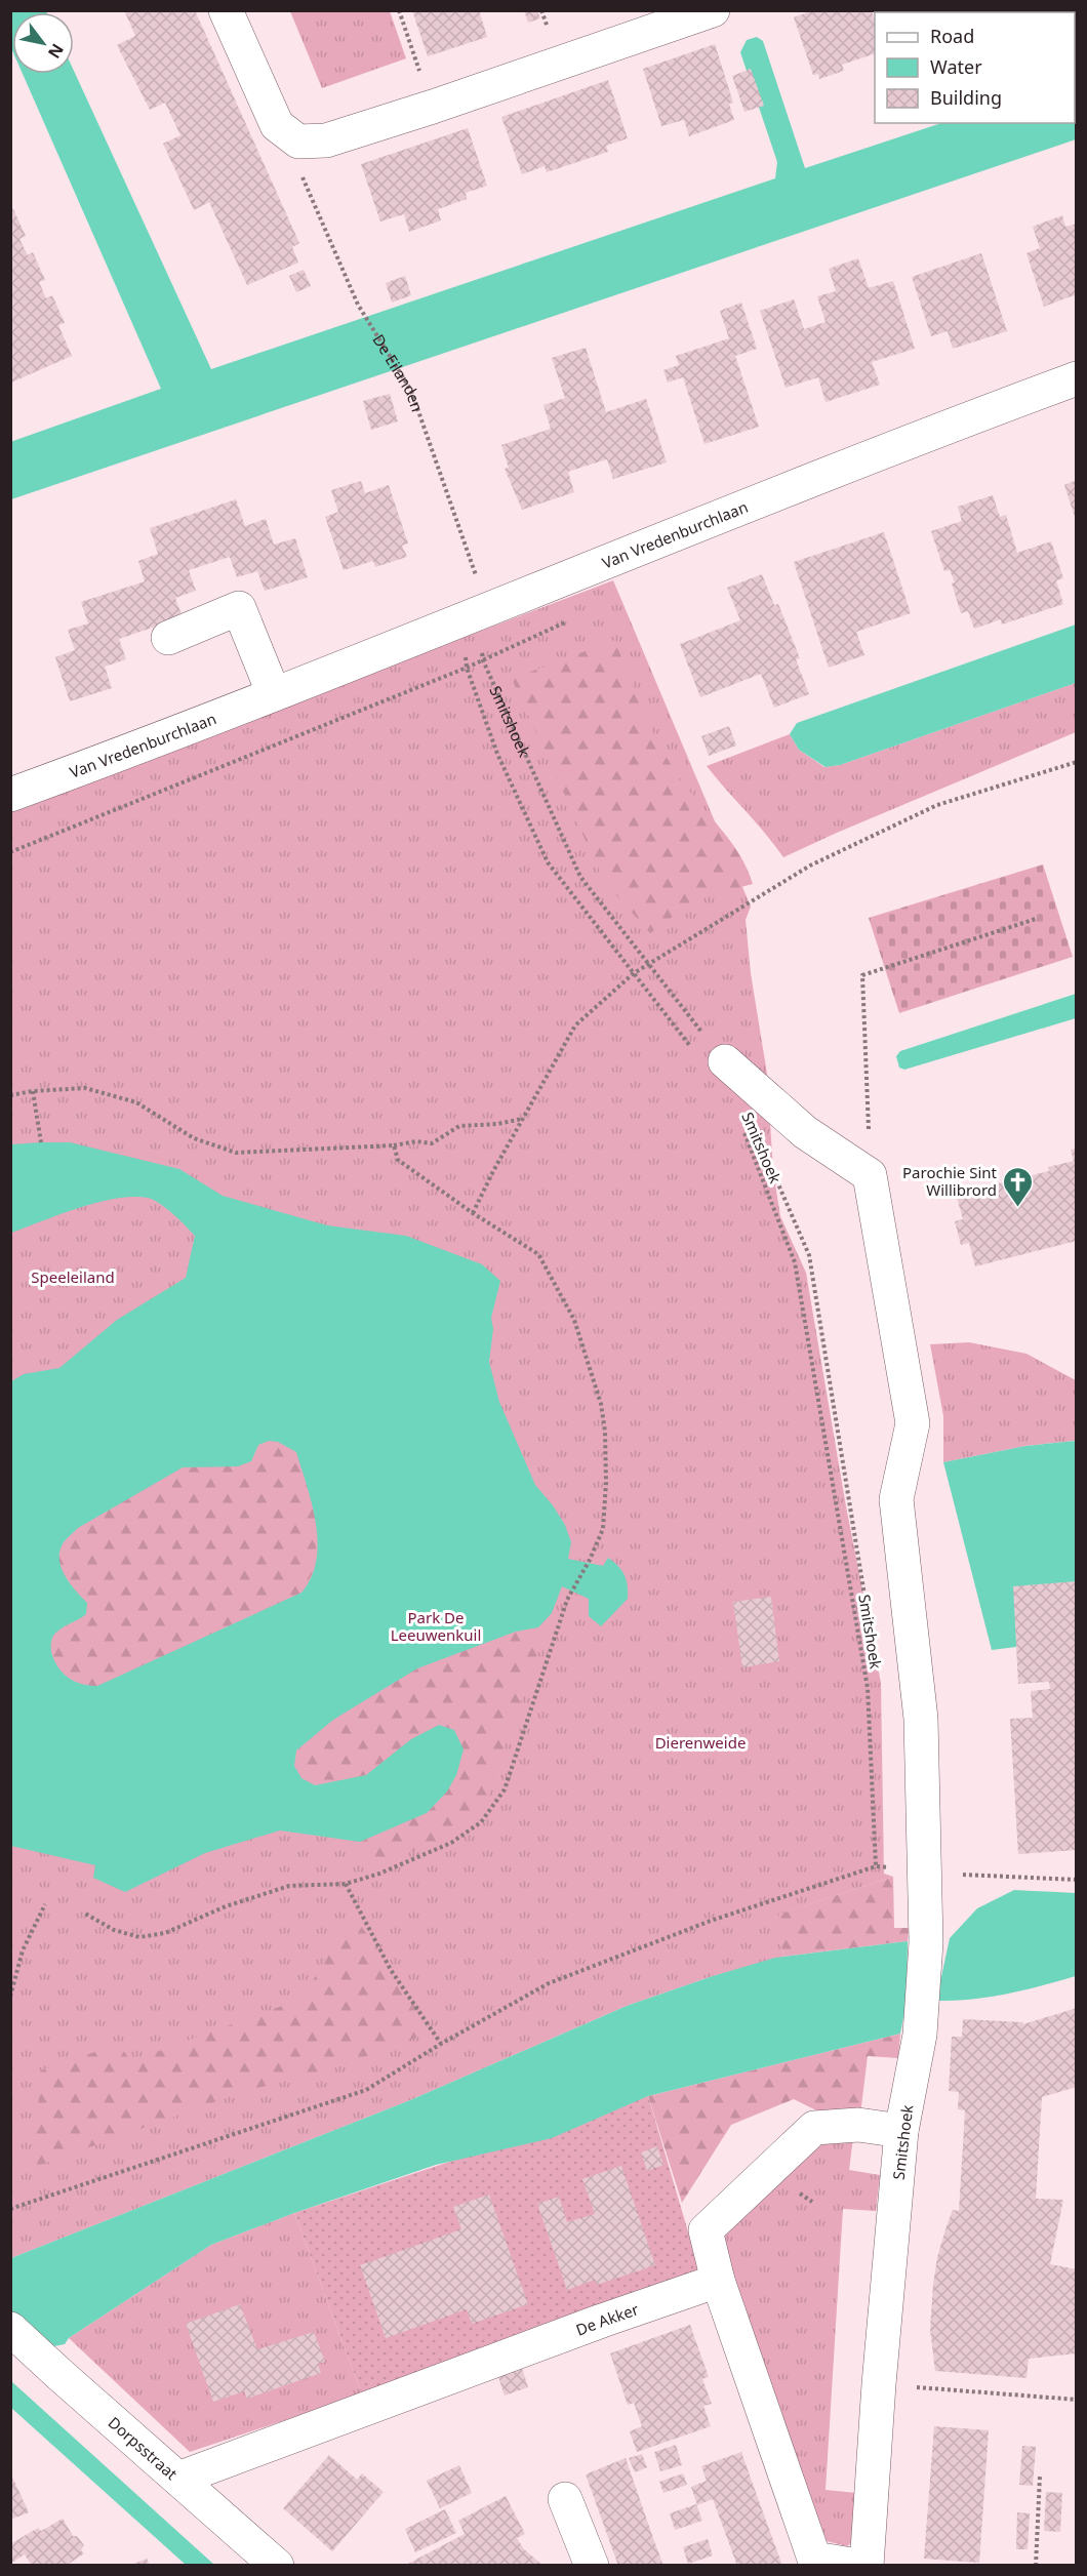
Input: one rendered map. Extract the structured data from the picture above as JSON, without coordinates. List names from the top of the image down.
{
  "streets": {
    "street": [
      "Van Vredenburchlaan",
      "Smitshoek",
      "De Akker",
      "Dorpsstraat"
    ],
    "path": ["De Eilanden"]
  },
  "crossings": [
    ["De Eilanden", "Van Vredenburchlaan"],
    ["De Eilanden", "Smitshoek"],
    ["Van Vredenburchlaan", "Smitshoek"],
    ["De Akker", "Dorpsstraat"]
  ],
  "parks": ["Speeleiland", "Park De Leeuwenkuil", "Dierenweide"],
  "places": {
    "church": ["Parochie Sint Willibrord"]
  },
  "legend": ["Road", "Water", "Building"],
  "north": "bottom right"
}
